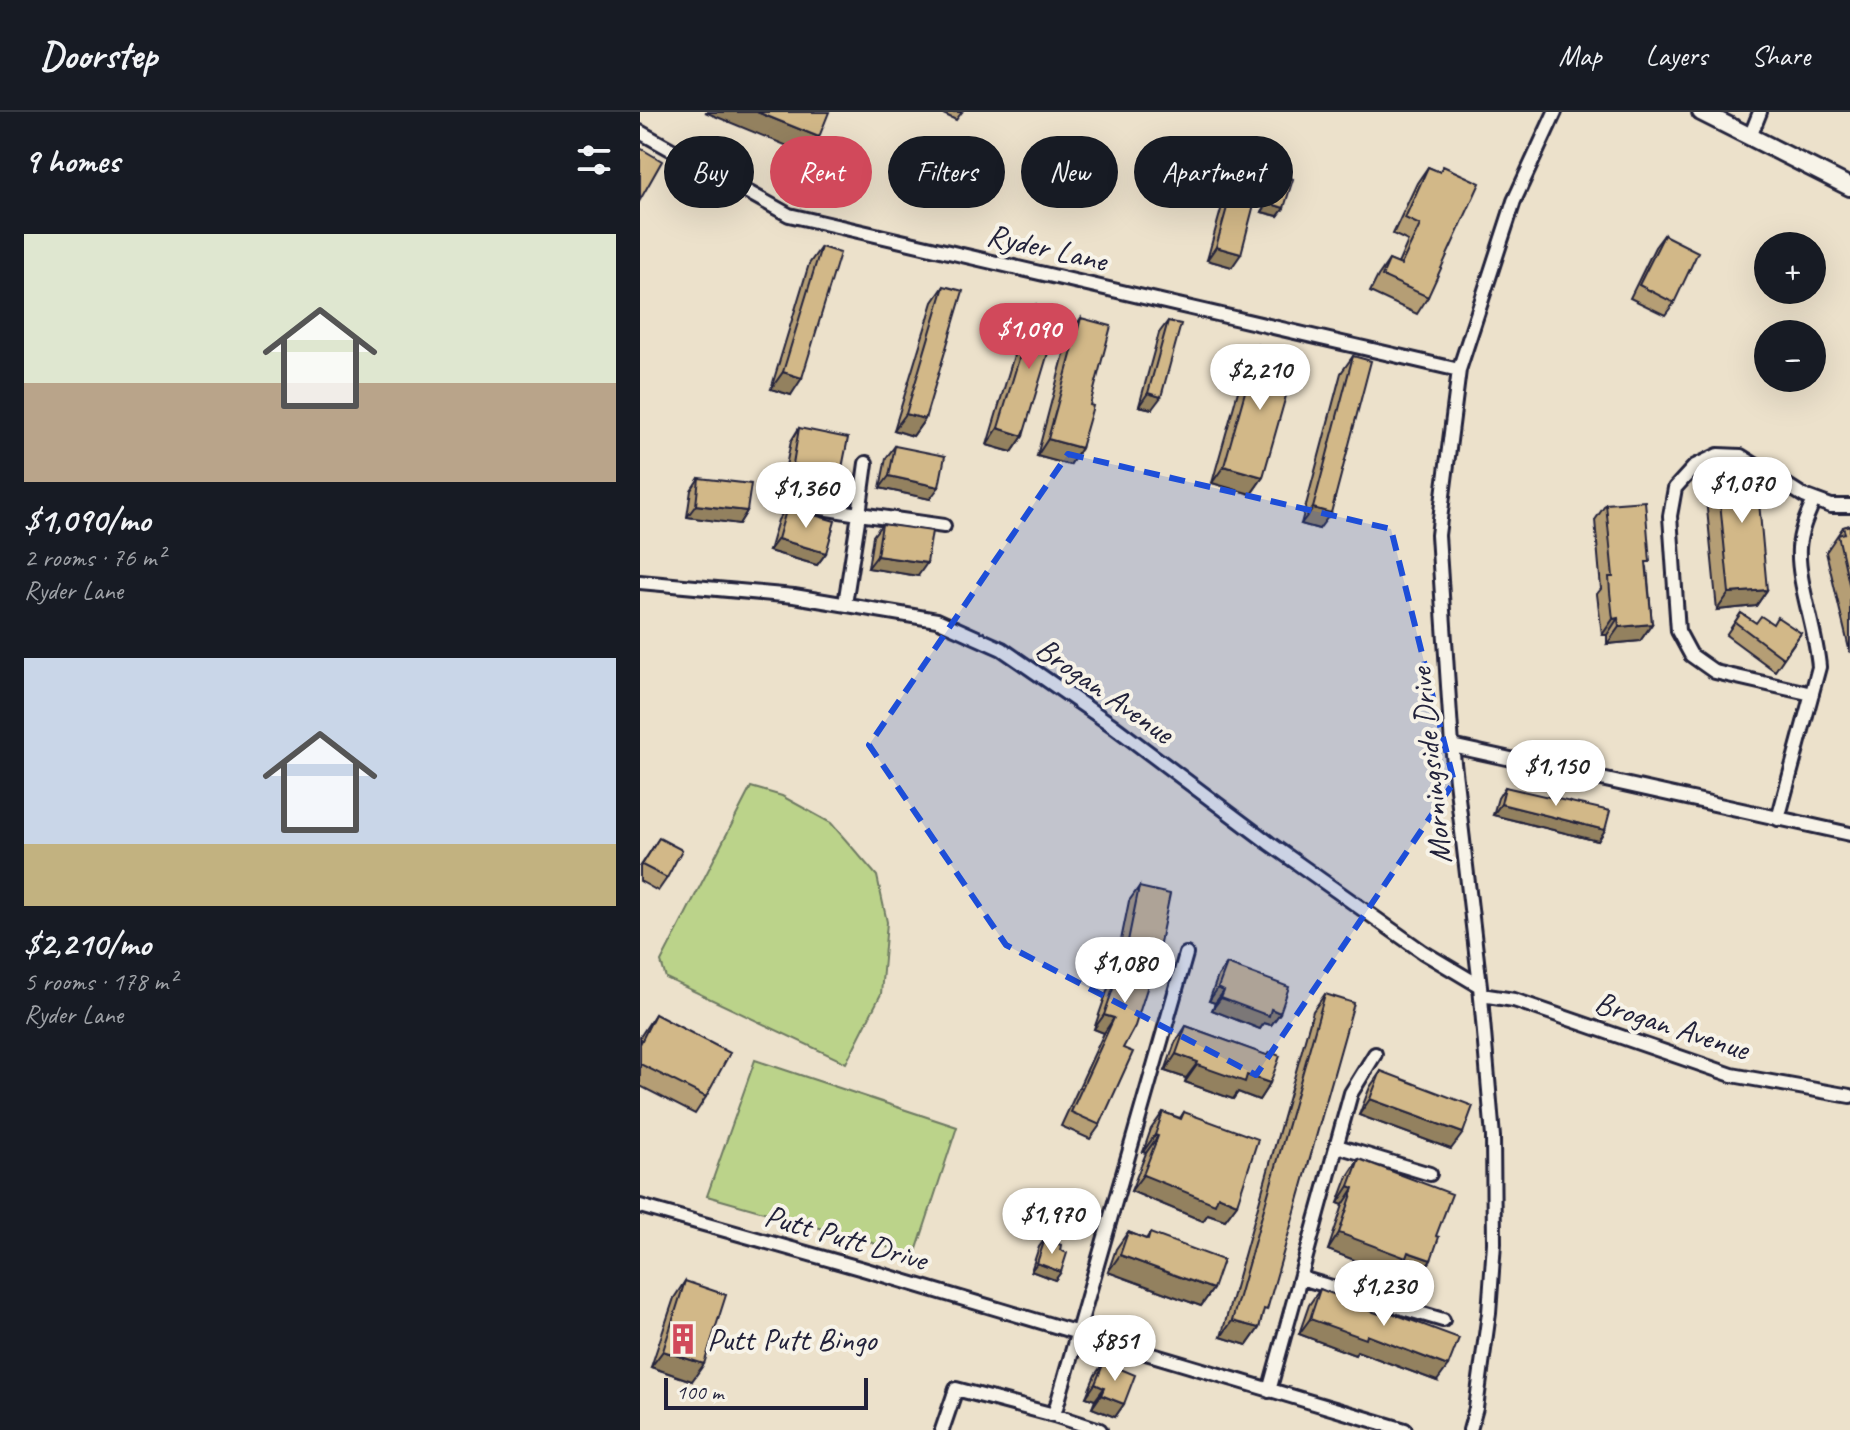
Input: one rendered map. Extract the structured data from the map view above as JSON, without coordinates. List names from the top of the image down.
{
  "streets": {
    "street": [
      "Ryder Lane",
      "Brogan Avenue",
      "Morningside Drive",
      "Putt Putt Drive"
    ]
  },
  "crossings": [
    ["Ryder Lane", "Morningside Drive"],
    ["Brogan Avenue", "Morningside Drive"]
  ],
  "places": {
    "building": ["Putt Putt Bingo"]
  },
  "scale_bar": "100 m",
  "page": {
    "header": "Doorstep",
    "nav": ["Map", "Layers", "Share"],
    "heading": "9 homes",
    "chip": [
      "Buy",
      "Rent",
      "Filters",
      "New",
      "Apartment"
    ],
    "list": [
      {
        "name": "$1,090/mo",
        "note": "2 rooms · 76 m² · Ryder Lane"
      },
      {
        "name": "$2,210/mo",
        "note": "5 rooms · 178 m² · Ryder Lane"
      }
    ],
    "map_buttons": ["+", "−"],
    "price": [
      "$1,090",
      "$2,210",
      "$1,070",
      "$1,360",
      "$1,150",
      "$1,080",
      "$1,970",
      "$1,230",
      "$851"
    ],
    "scale": "100 m"
  }
}
